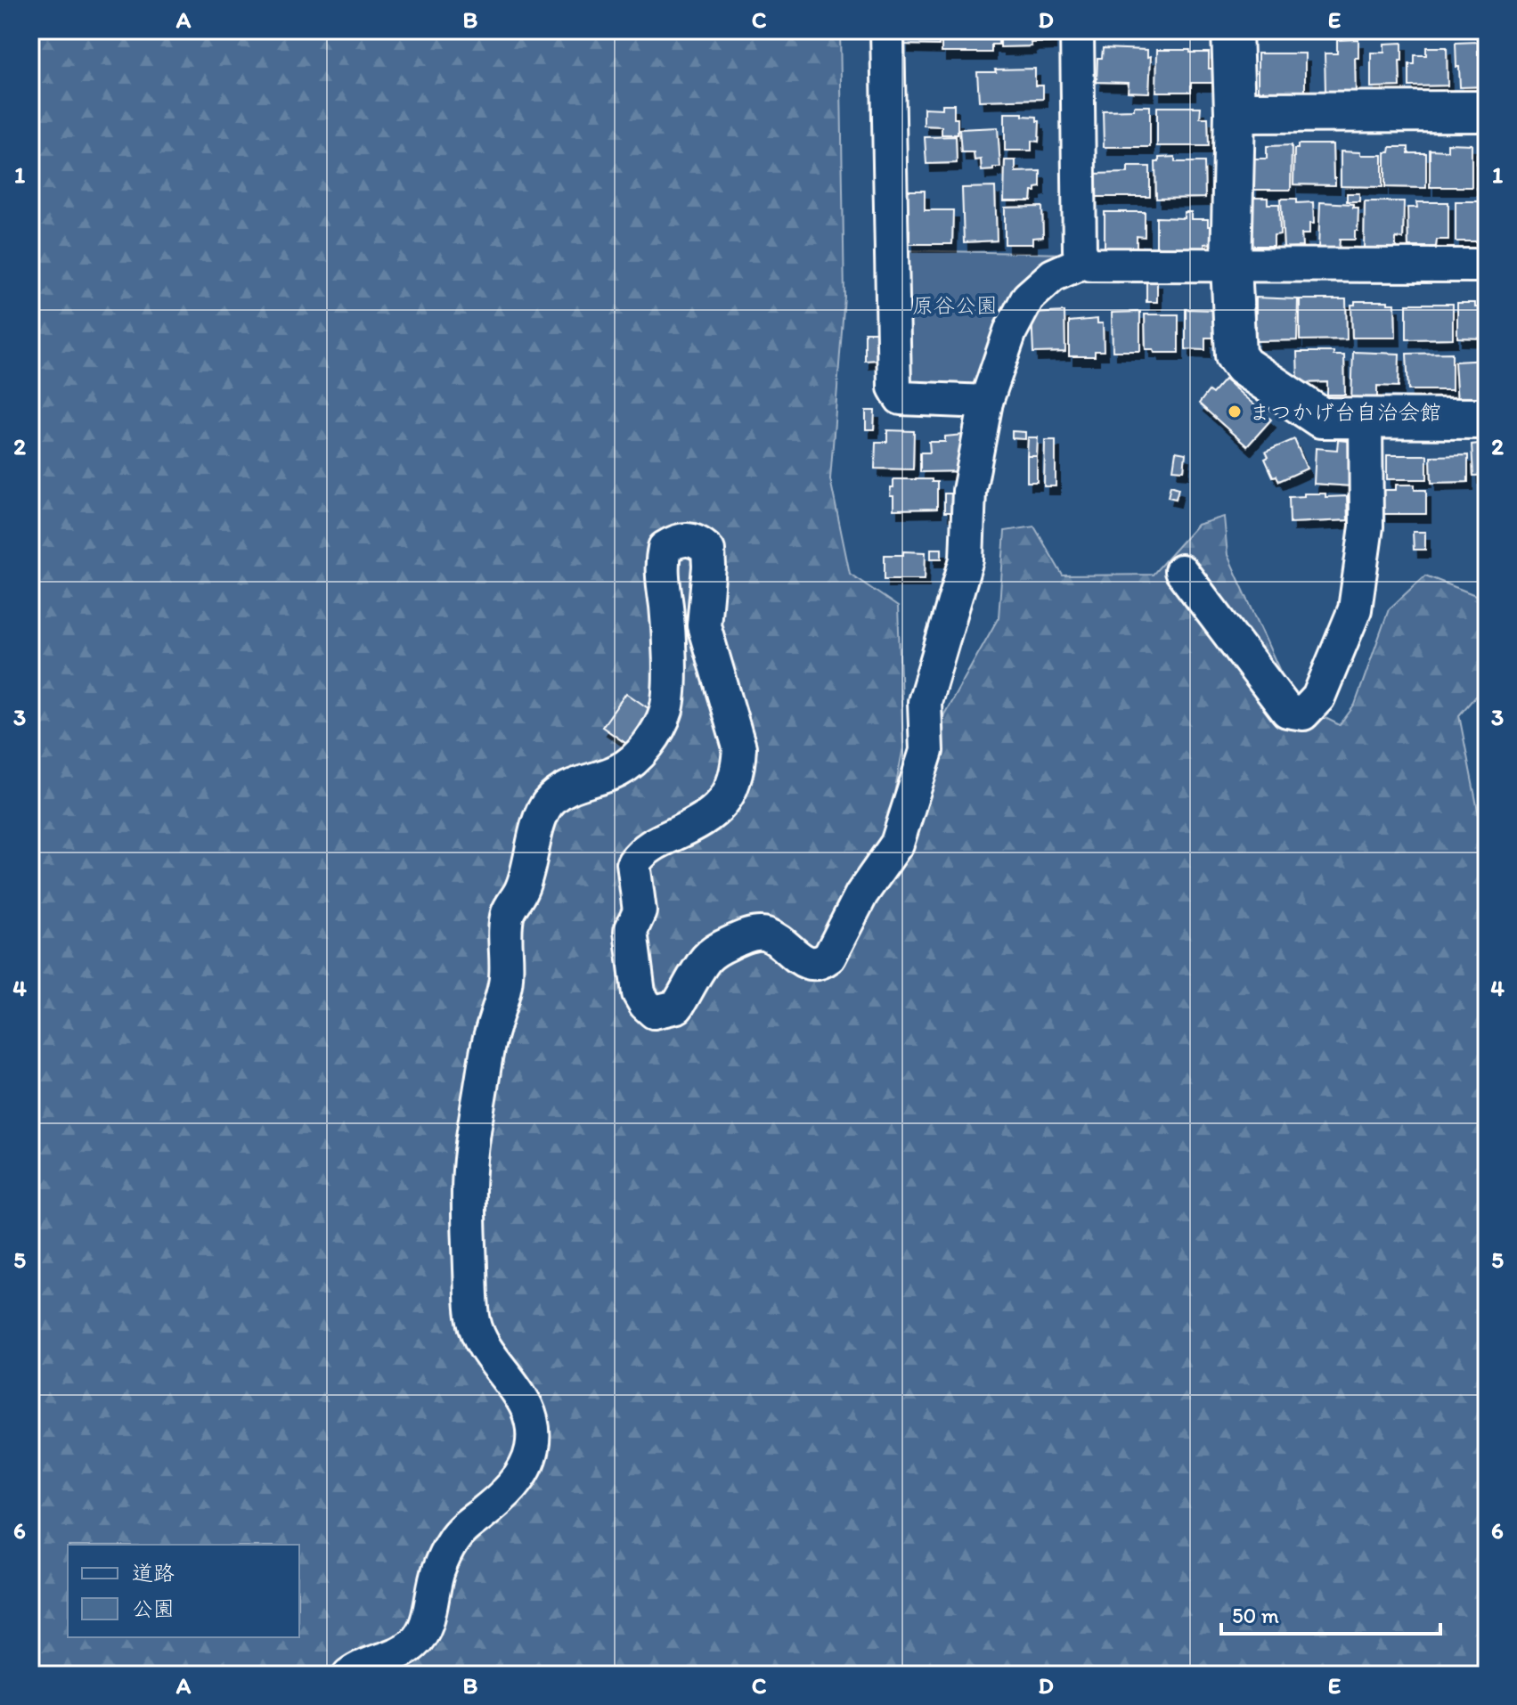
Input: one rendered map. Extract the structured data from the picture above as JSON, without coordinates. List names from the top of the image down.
{
  "parks": ["原谷公園"],
  "places": ["まつかげ台自治会館"],
  "legend": ["道路", "公園"],
  "scale_bar": "50 m",
  "grid": {
    "columns": [
      "A",
      "B",
      "C",
      "D",
      "E"
    ],
    "rows": [
      "1",
      "2",
      "3",
      "4",
      "5",
      "6"
    ]
  }
}
